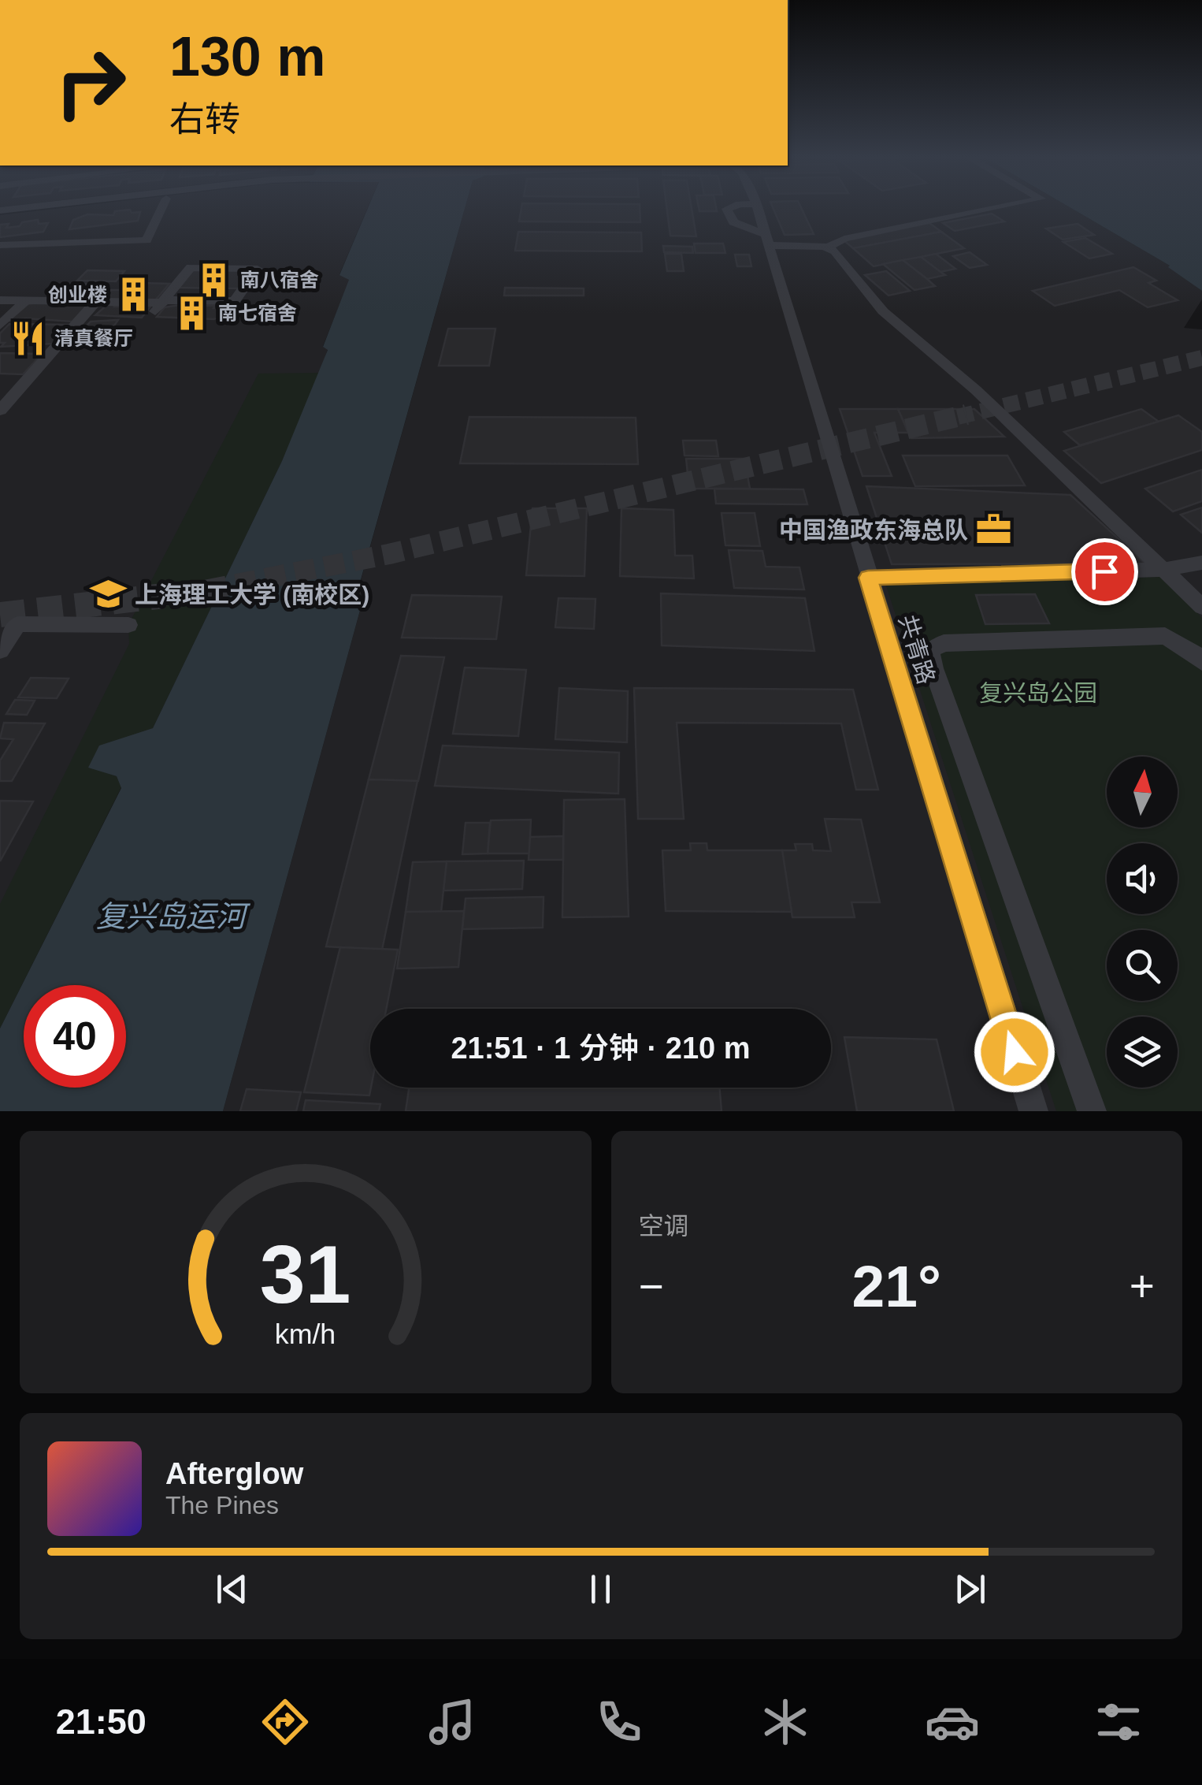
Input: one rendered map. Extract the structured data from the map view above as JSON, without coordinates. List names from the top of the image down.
{
  "streets": {
    "street": ["共青路"]
  },
  "water": ["复兴岛运河"],
  "parks": ["复兴岛公园"],
  "places": {
    "building": ["南八宿舍", "创业楼", "南七宿舍"],
    "restaurant": ["清真餐厅"],
    "office": ["中国渔政东海总队"],
    "school or university": ["上海理工大学 (南校区)"]
  },
  "north": "top",
  "page": {
    "turn": ["130 m", "右转"],
    "limit": "40",
    "trip": "21:51 · 1 分钟 · 210 m",
    "tile": "空调",
    "heat": ["−", "21°", "+"],
    "song": ["Afterglow", "The Pines"],
    "tabs": "21:50",
    "gauge": ["31", "km/h"]
  }
}
